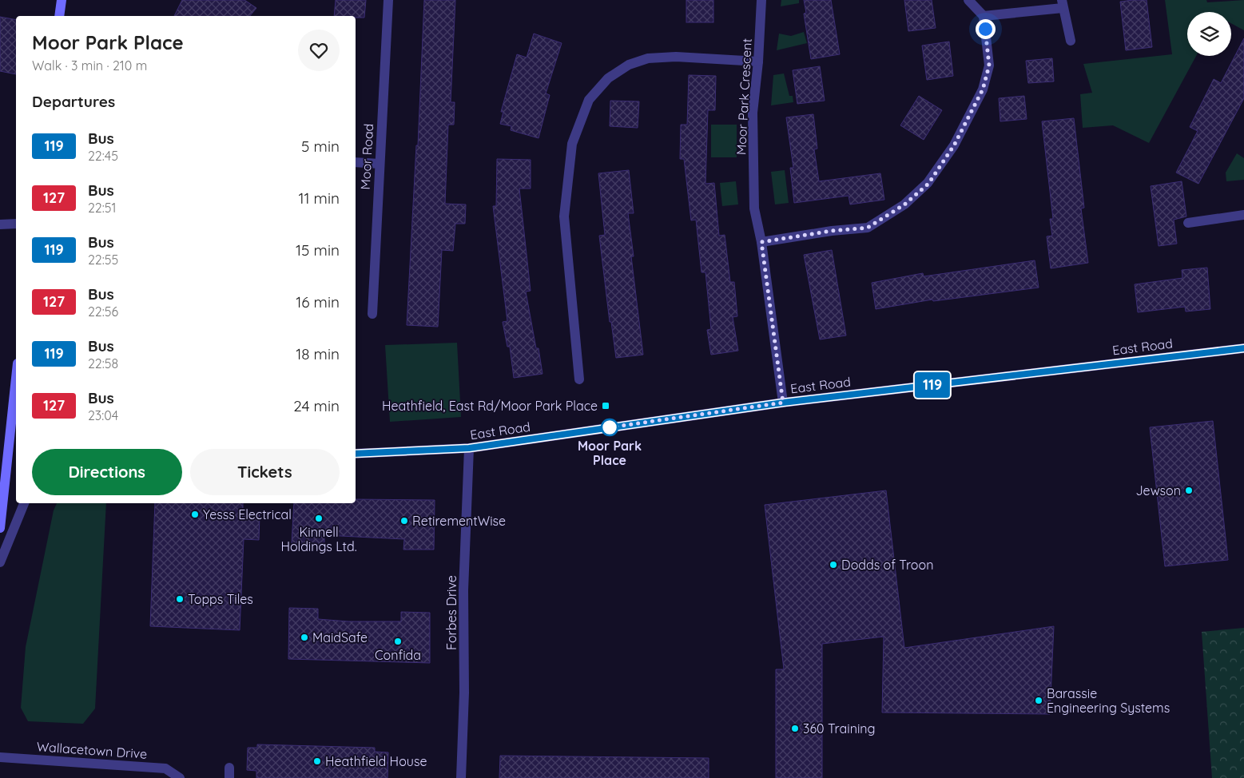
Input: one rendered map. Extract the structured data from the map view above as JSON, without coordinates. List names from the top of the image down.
{
  "streets": {
    "street": [
      "Moor Park Crescent",
      "Moor Road",
      "East Road",
      "Forbes Drive",
      "Wallacetown Drive"
    ]
  },
  "crossings": [
    ["Moor Park Crescent", "East Road"],
    ["East Road", "Forbes Drive"]
  ],
  "places": {
    "transit": ["Heathfield, East Rd/Moor Park Place"],
    "other": [
      "Moor Park Place",
      "Jewson",
      "Yesss Electrical",
      "Kinnell Holdings Ltd.",
      "RetirementWise",
      "Dodds of Troon",
      "Topps Tiles",
      "MaidSafe",
      "Confida",
      "Barassie Engineering Systems",
      "360 Training",
      "Heathfield House"
    ]
  },
  "lines": ["bus line 119"],
  "page": {
    "on_map": "119",
    "heading": [
      ["Moor Park Place", "Walk · 3 min · 210 m"],
      "Departures"
    ],
    "list": [
      {
        "mark": "119",
        "name": "Bus",
        "note": "22:45",
        "value": "5 min"
      },
      {
        "mark": "127",
        "name": "Bus",
        "note": "22:51",
        "value": "11 min"
      },
      {
        "mark": "119",
        "name": "Bus",
        "note": "22:55",
        "value": "15 min"
      },
      {
        "mark": "127",
        "name": "Bus",
        "note": "22:56",
        "value": "16 min"
      },
      {
        "mark": "119",
        "name": "Bus",
        "note": "22:58",
        "value": "18 min"
      },
      {
        "mark": "127",
        "name": "Bus",
        "note": "23:04",
        "value": "24 min"
      }
    ],
    "buttons": ["Directions", "Tickets"]
  }
}
